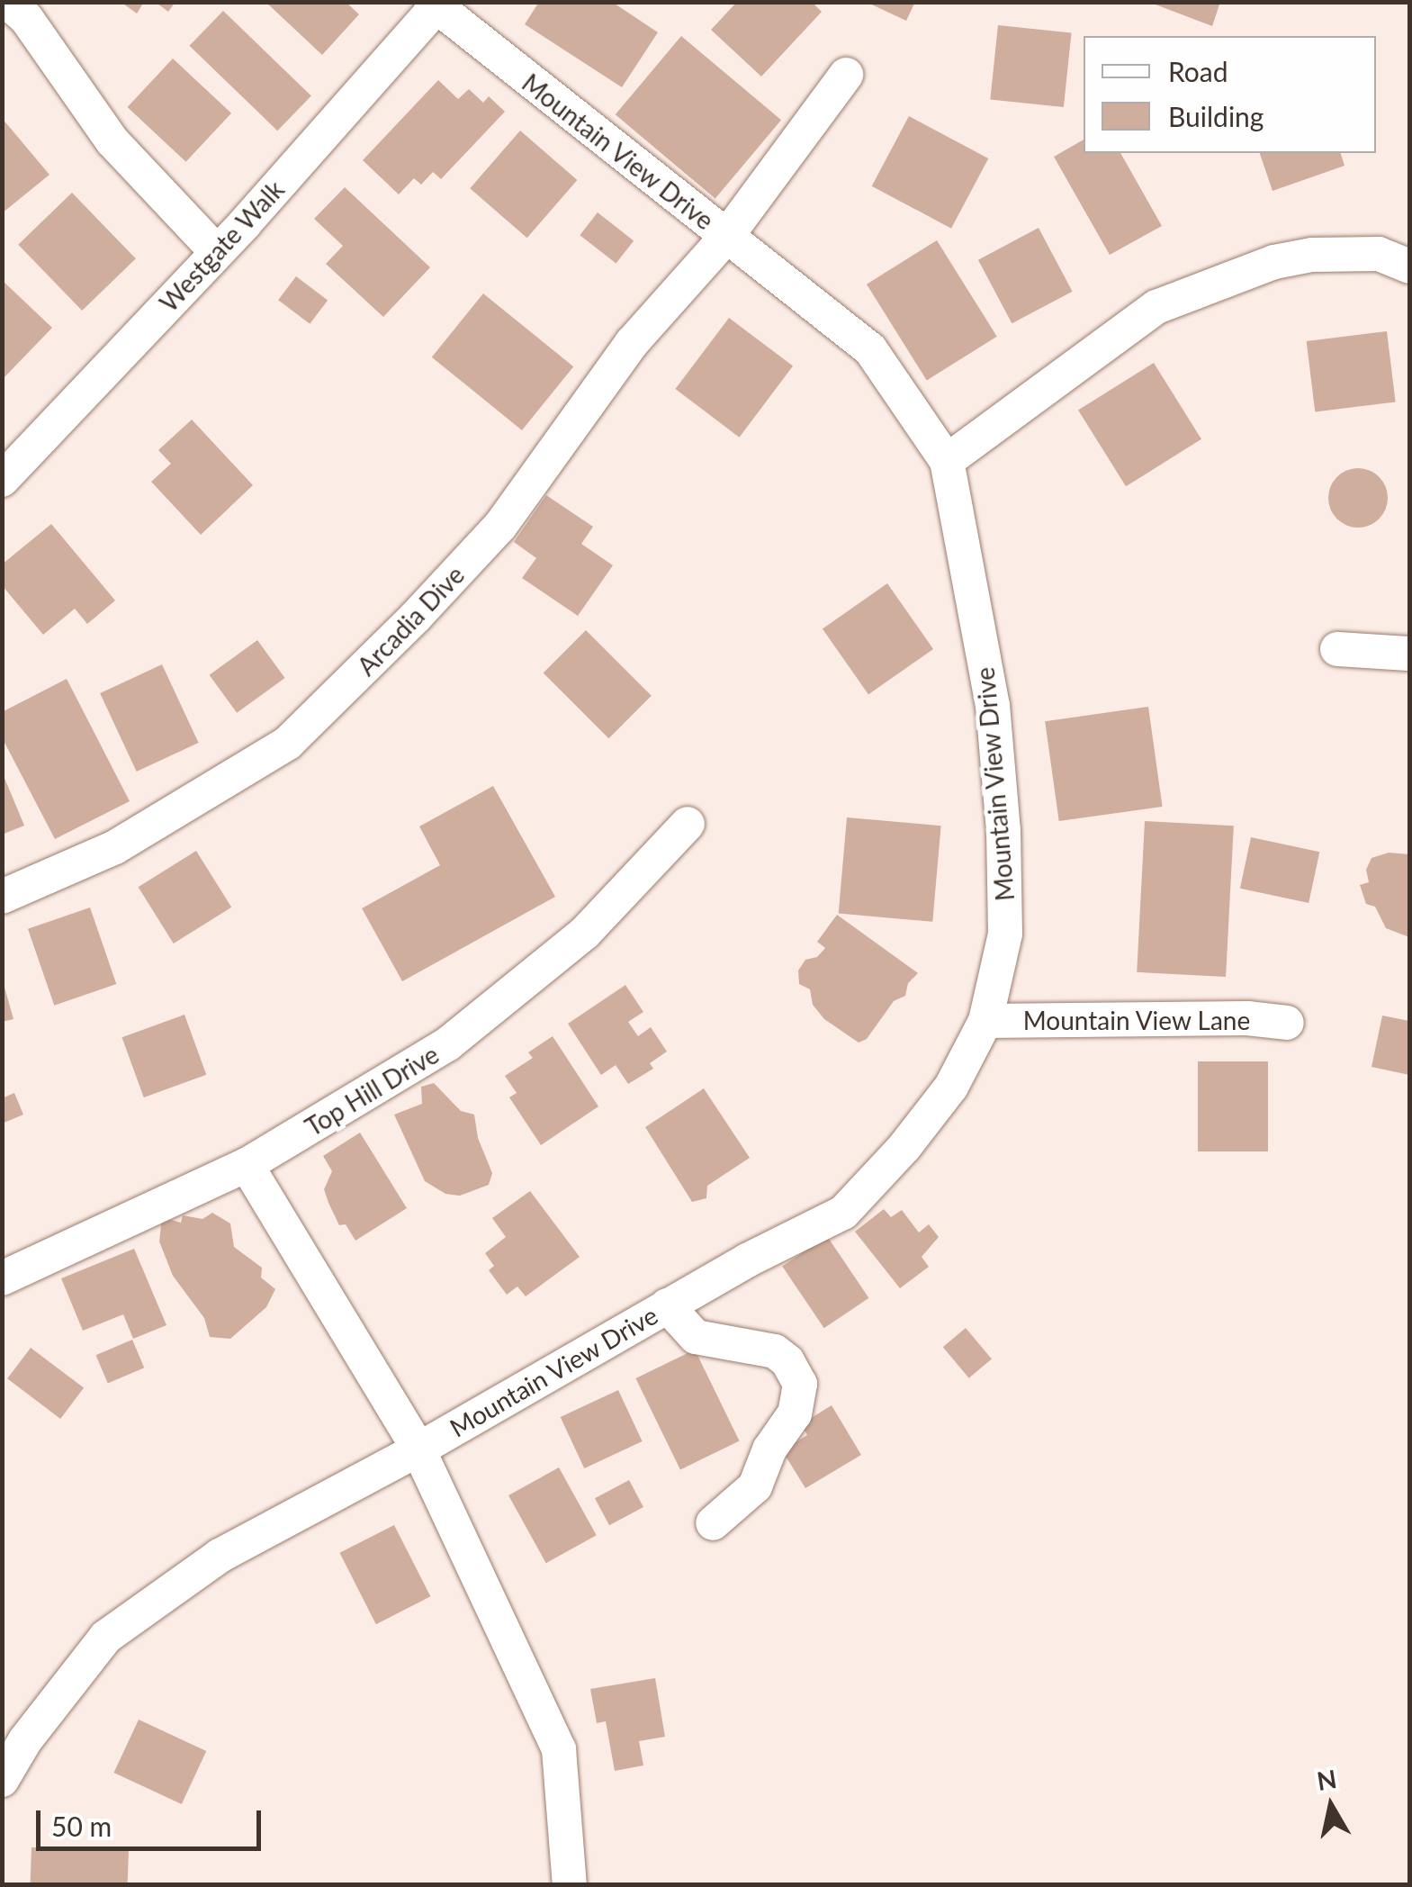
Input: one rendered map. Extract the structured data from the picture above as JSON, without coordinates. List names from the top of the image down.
{
  "streets": {
    "street": [
      "Mountain View Drive",
      "Westgate Walk",
      "Arcadia Dive",
      "Mountain View Lane",
      "Top Hill Drive"
    ]
  },
  "crossings": [
    ["Mountain View Drive", "Westgate Walk"],
    ["Mountain View Drive", "Arcadia Dive"],
    ["Mountain View Drive", "Mountain View Lane"]
  ],
  "legend": ["Road", "Building"],
  "scale_bar": "50 m",
  "north": "top"
}
